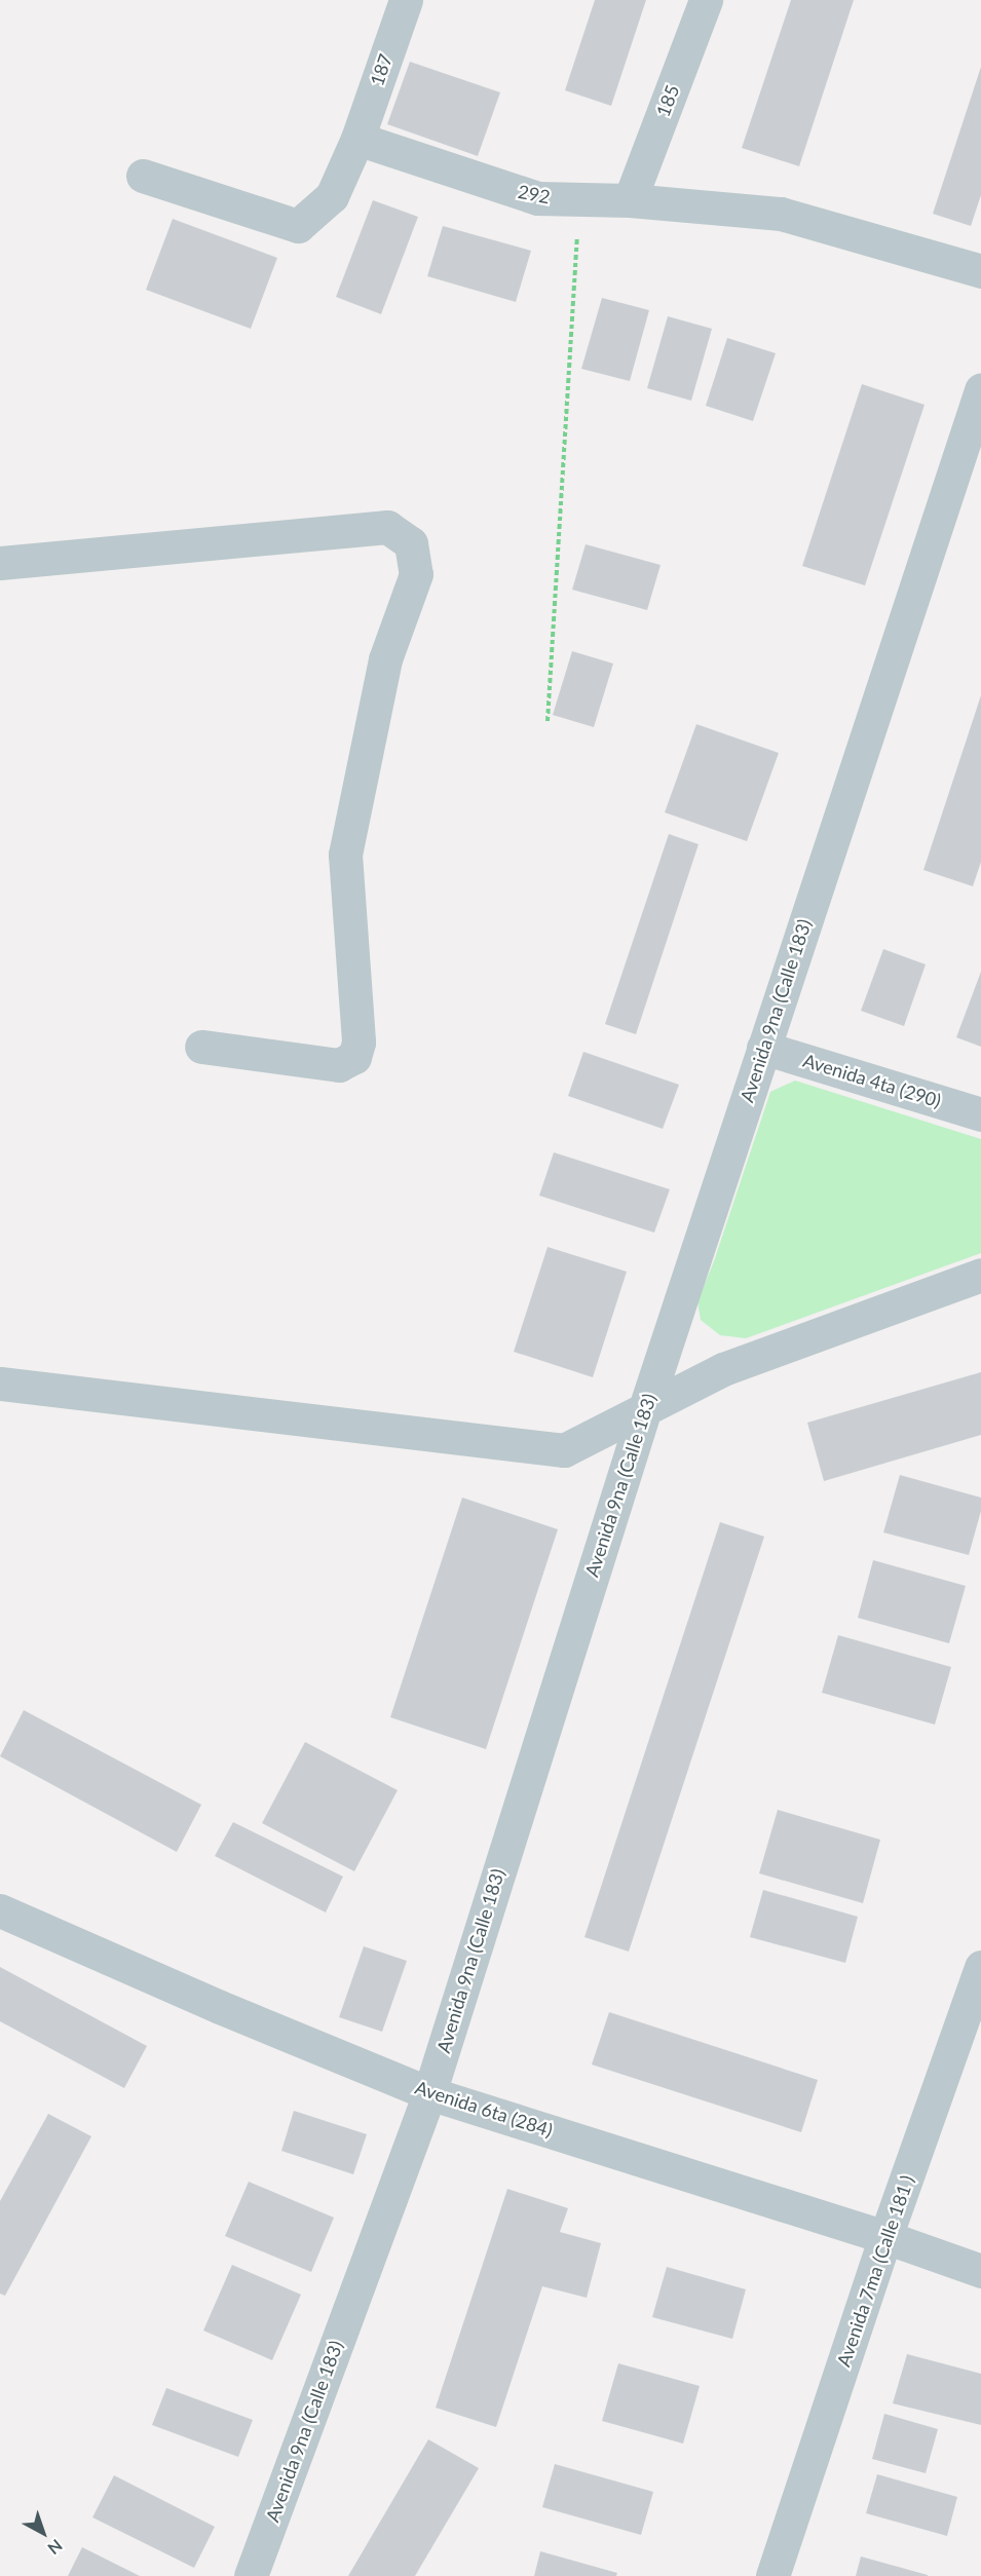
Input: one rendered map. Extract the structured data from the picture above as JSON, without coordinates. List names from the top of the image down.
{
  "streets": {
    "street": [
      "187",
      "185",
      "292",
      "Avenida 9na (Calle 183)",
      "Avenida 4ta (290)",
      "Avenida 6ta (284)",
      "Avenida 7ma (Calle 181 )"
    ]
  },
  "crossings": [
    ["187", "292"],
    ["185", "292"],
    ["Avenida 9na (Calle 183)", "Avenida 4ta (290)"],
    ["Avenida 9na (Calle 183)", "Avenida 6ta (284)"],
    ["Avenida 6ta (284)", "Avenida 7ma (Calle 181 )"]
  ],
  "north": "bottom right"
}
